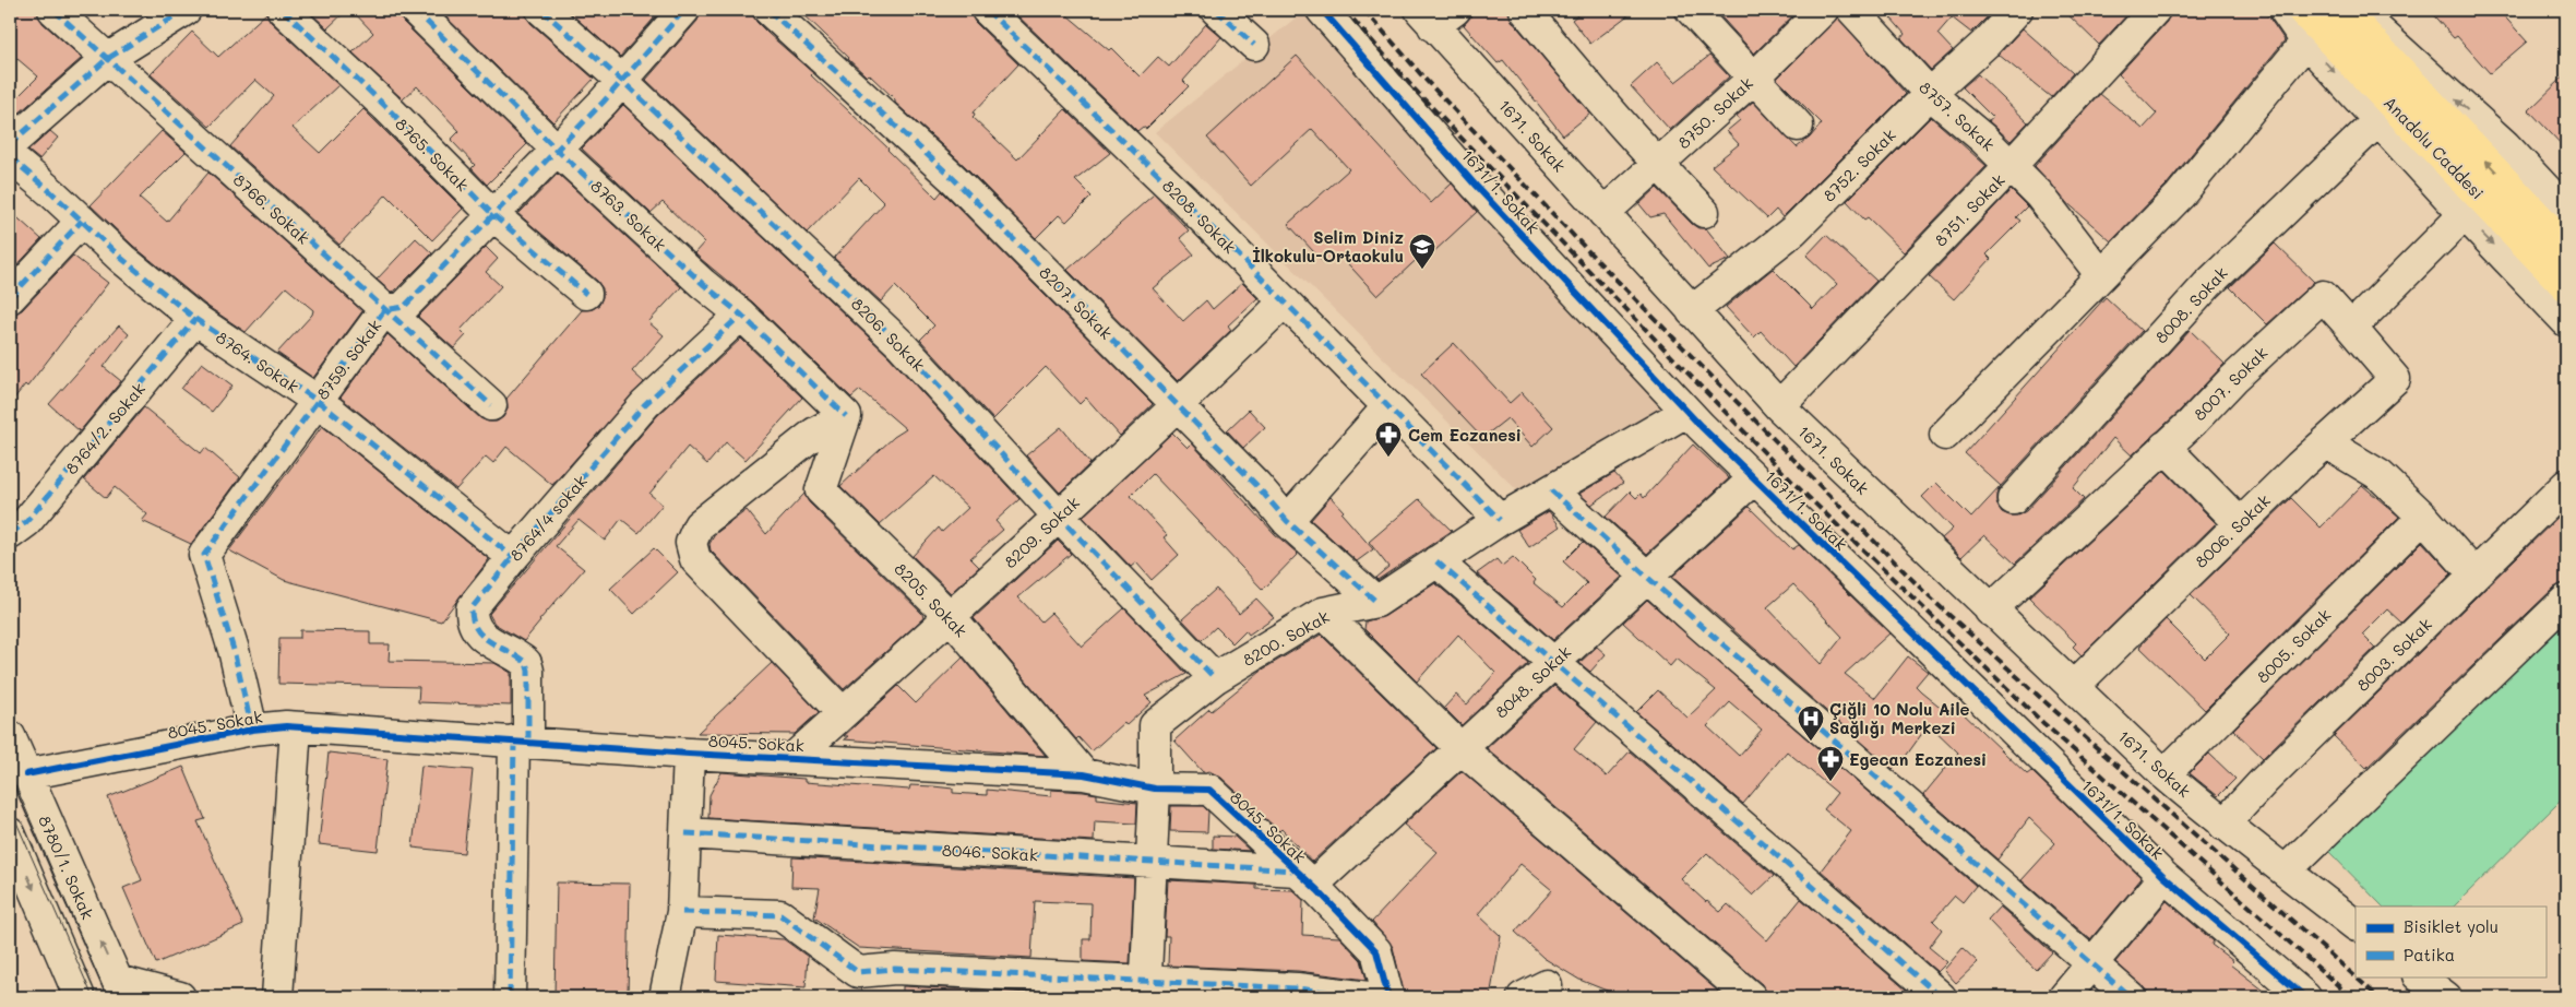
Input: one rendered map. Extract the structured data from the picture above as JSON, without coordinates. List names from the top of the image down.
{
  "streets": {
    "highway": ["Anadolu Caddesi"],
    "street": [
      "8750. Sokak",
      "8757. Sokak",
      "1671. Sokak",
      "8765. Sokak",
      "8752. Sokak",
      "1671/1. Sokak",
      "8766. Sokak",
      "8751. Sokak",
      "8763. Sokak",
      "8208. Sokak",
      "8207. Sokak",
      "8008. Sokak",
      "8206. Sokak",
      "8759. Sokak",
      "8764. Sokak",
      "8007. Sokak",
      "8764/2. Sokak",
      "8764/4 sokak",
      "8006. Sokak",
      "8209. Sokak",
      "8205. Sokak",
      "8200. Sokak",
      "8005. Sokak",
      "8003. Sokak",
      "8048. Sokak",
      "8045. Sokak",
      "8046. Sokak",
      "8780/1. Sokak"
    ]
  },
  "crossings": [
    ["8750. Sokak", "1671. Sokak"],
    ["8757. Sokak", "8752. Sokak"],
    ["8757. Sokak", "8751. Sokak"],
    ["1671. Sokak", "8752. Sokak"],
    ["1671. Sokak", "8751. Sokak"],
    ["1671. Sokak", "8007. Sokak"],
    ["1671. Sokak", "8006. Sokak"],
    ["1671. Sokak", "8005. Sokak"],
    ["1671. Sokak", "8003. Sokak"],
    ["8765. Sokak", "8759. Sokak"],
    ["1671/1. Sokak", "8200. Sokak"],
    ["1671/1. Sokak", "8048. Sokak"],
    ["8766. Sokak", "8759. Sokak"],
    ["8763. Sokak", "8759. Sokak"],
    ["8763. Sokak", "8764/4 sokak"],
    ["8763. Sokak", "8205. Sokak"],
    ["8208. Sokak", "8209. Sokak"],
    ["8208. Sokak", "8200. Sokak"],
    ["8207. Sokak", "8209. Sokak"],
    ["8207. Sokak", "8200. Sokak"],
    ["8206. Sokak", "8759. Sokak"],
    ["8206. Sokak", "8209. Sokak"],
    ["8206. Sokak", "8200. Sokak"],
    ["8759. Sokak", "8764. Sokak"],
    ["8759. Sokak", "8045. Sokak"],
    ["8764. Sokak", "8764/2. Sokak"],
    ["8764. Sokak", "8764/4 sokak"],
    ["8007. Sokak", "8006. Sokak"],
    ["8764/4 sokak", "8045. Sokak"],
    ["8209. Sokak", "8205. Sokak"],
    ["8209. Sokak", "8045. Sokak"],
    ["8205. Sokak", "8045. Sokak"],
    ["8200. Sokak", "8045. Sokak"],
    ["8200. Sokak", "8046. Sokak"],
    ["8048. Sokak", "8045. Sokak"],
    ["8048. Sokak", "8046. Sokak"],
    ["8045. Sokak", "8046. Sokak"],
    ["8045. Sokak", "8780/1. Sokak"]
  ],
  "places": {
    "school or university": ["Selim Diniz İlkokulu-Ortaokulu"],
    "pharmacy": ["Cem Eczanesi", "Egecan Eczanesi"],
    "hospital": ["Çiğli 10 Nolu Aile Sağlığı Merkezi"]
  },
  "legend": ["Bisiklet yolu", "Patika"]
}
